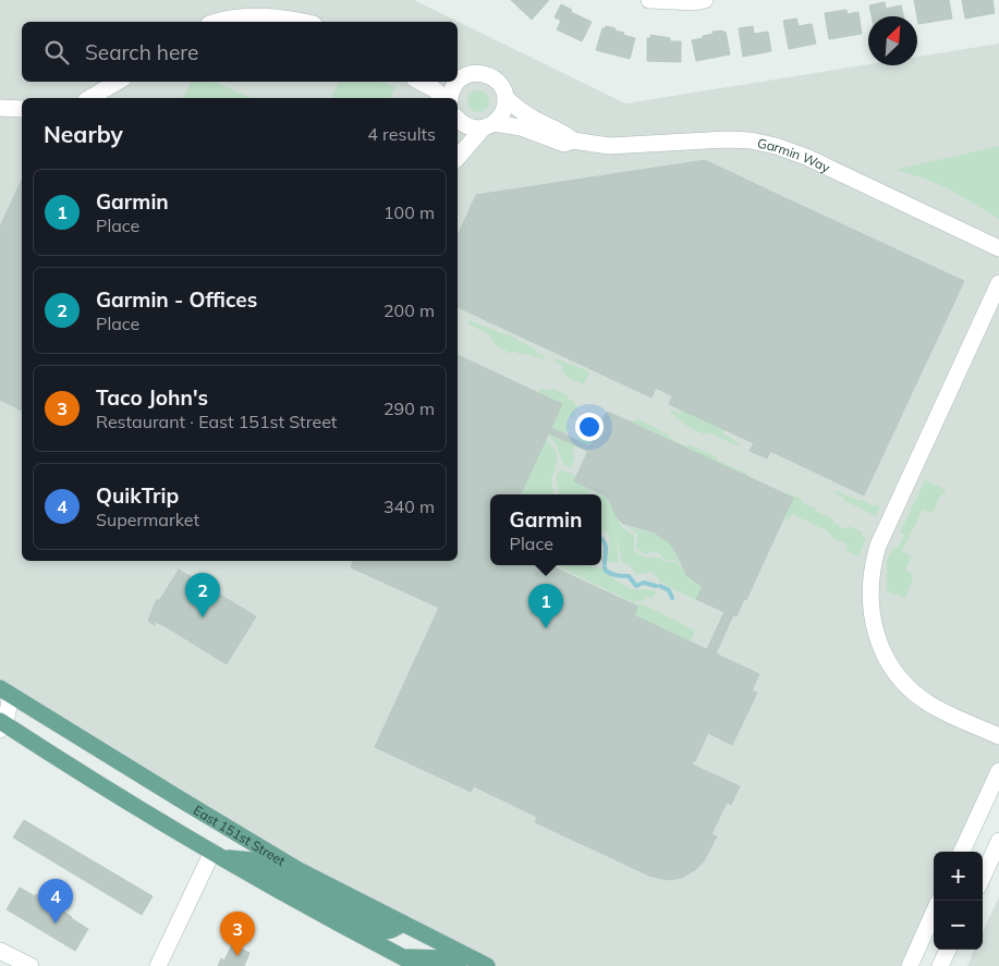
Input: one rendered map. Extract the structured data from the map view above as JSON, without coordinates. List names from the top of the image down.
{
  "streets": {
    "main road": ["East 151st Street"],
    "street": ["Garmin Way"]
  },
  "north": "top right",
  "page": {
    "search": "Search here",
    "heading": ["Nearby", "4 results"],
    "list": [
      {
        "mark": "1",
        "name": "Garmin",
        "note": "Place",
        "value": "100 m"
      },
      {
        "mark": "2",
        "name": "Garmin - Offices",
        "note": "Place",
        "value": "200 m"
      },
      {
        "mark": "3",
        "name": "Taco John's",
        "note": "Restaurant · East 151st Street",
        "value": "290 m"
      },
      {
        "mark": "4",
        "name": "QuikTrip",
        "note": "Supermarket",
        "value": "340 m"
      }
    ],
    "popup": ["Garmin", "Place"],
    "pins": [
      "2",
      "1",
      "4",
      "3"
    ],
    "map_buttons": ["+", "−"]
  }
}
